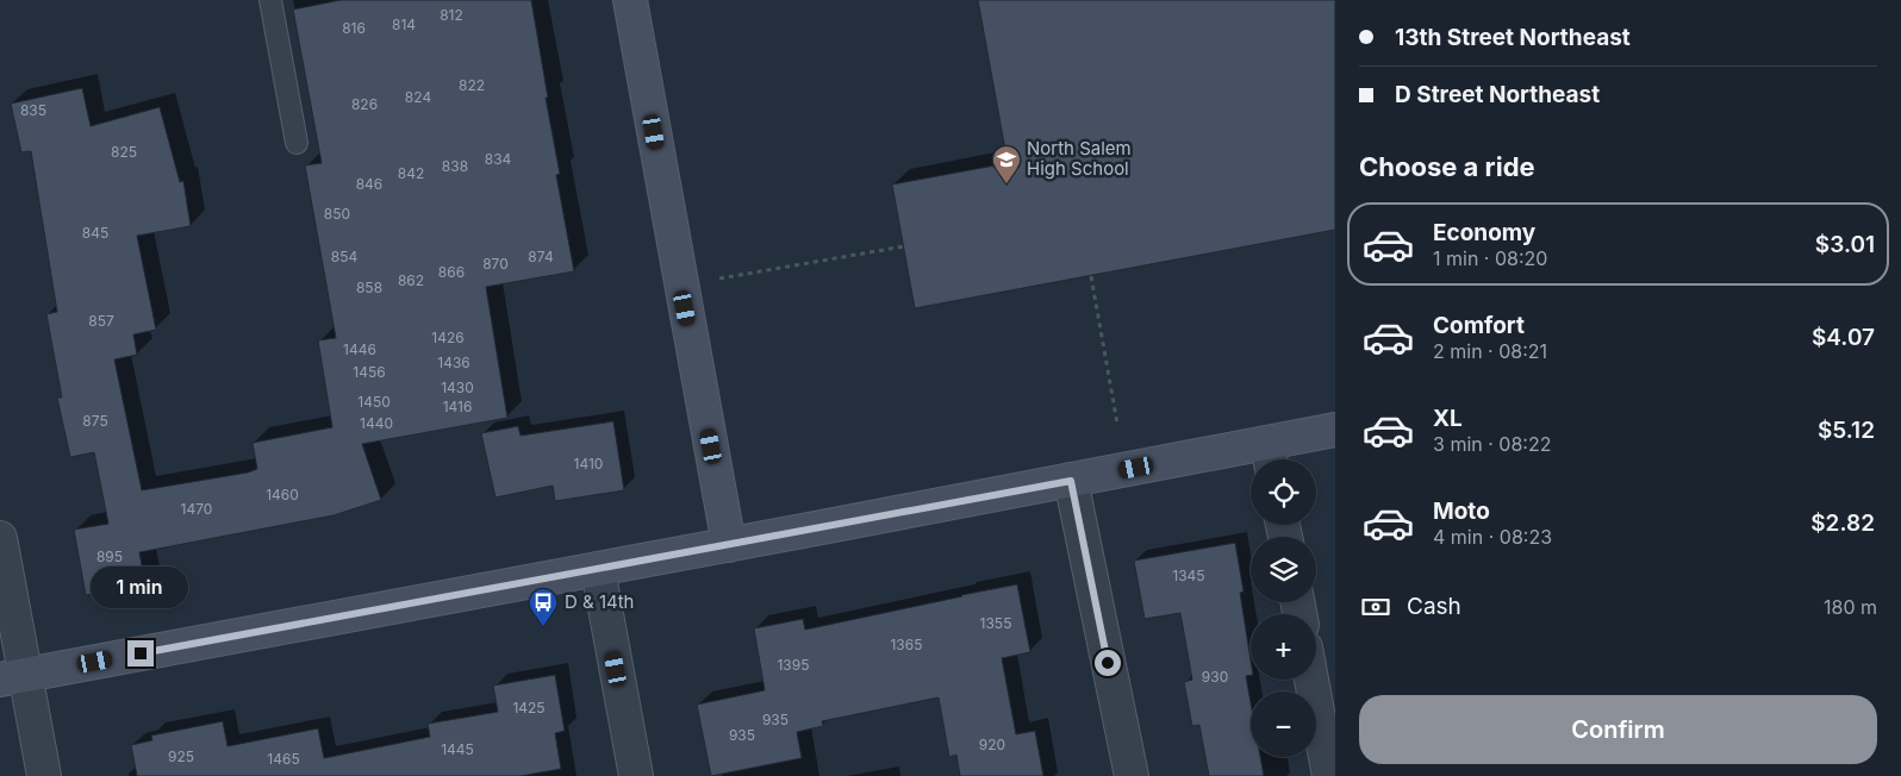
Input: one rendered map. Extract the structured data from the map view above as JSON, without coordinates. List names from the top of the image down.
{
  "places": {
    "school or university": ["North Salem High School"],
    "bus stop": ["D & 14th"]
  },
  "house_numbers": [
    "812",
    "814",
    "816",
    "822",
    "824",
    "826",
    "835",
    "825",
    "834",
    "838",
    "842",
    "846",
    "850",
    "845",
    "854",
    "874",
    "870",
    "866",
    "862",
    "858",
    "857",
    "1426",
    "1446",
    "1436",
    "1456",
    "1430",
    "1450",
    "1416",
    "875",
    "1440",
    "1410",
    "1460",
    "1470",
    "895",
    "1345",
    "1355",
    "1365",
    "1395",
    "930",
    "1425",
    "935",
    "935",
    "920",
    "1445",
    "925",
    "1465"
  ],
  "page": {
    "banner": ["13th Street Northeast", "D Street Northeast"],
    "heading": "Choose a ride",
    "list": [
      {
        "name": "Economy",
        "note": "1 min · 08:20",
        "value": "$3.01"
      },
      {
        "name": "Comfort",
        "note": "2 min · 08:21",
        "value": "$4.07"
      },
      {
        "name": "XL",
        "note": "3 min · 08:22",
        "value": "$5.12"
      },
      {
        "name": "Moto",
        "note": "4 min · 08:23",
        "value": "$2.82"
      }
    ],
    "map_buttons": ["+", "−"],
    "bubble": "1 min",
    "pay": ["Cash", "180 m"],
    "buttons": "Confirm"
  }
}
